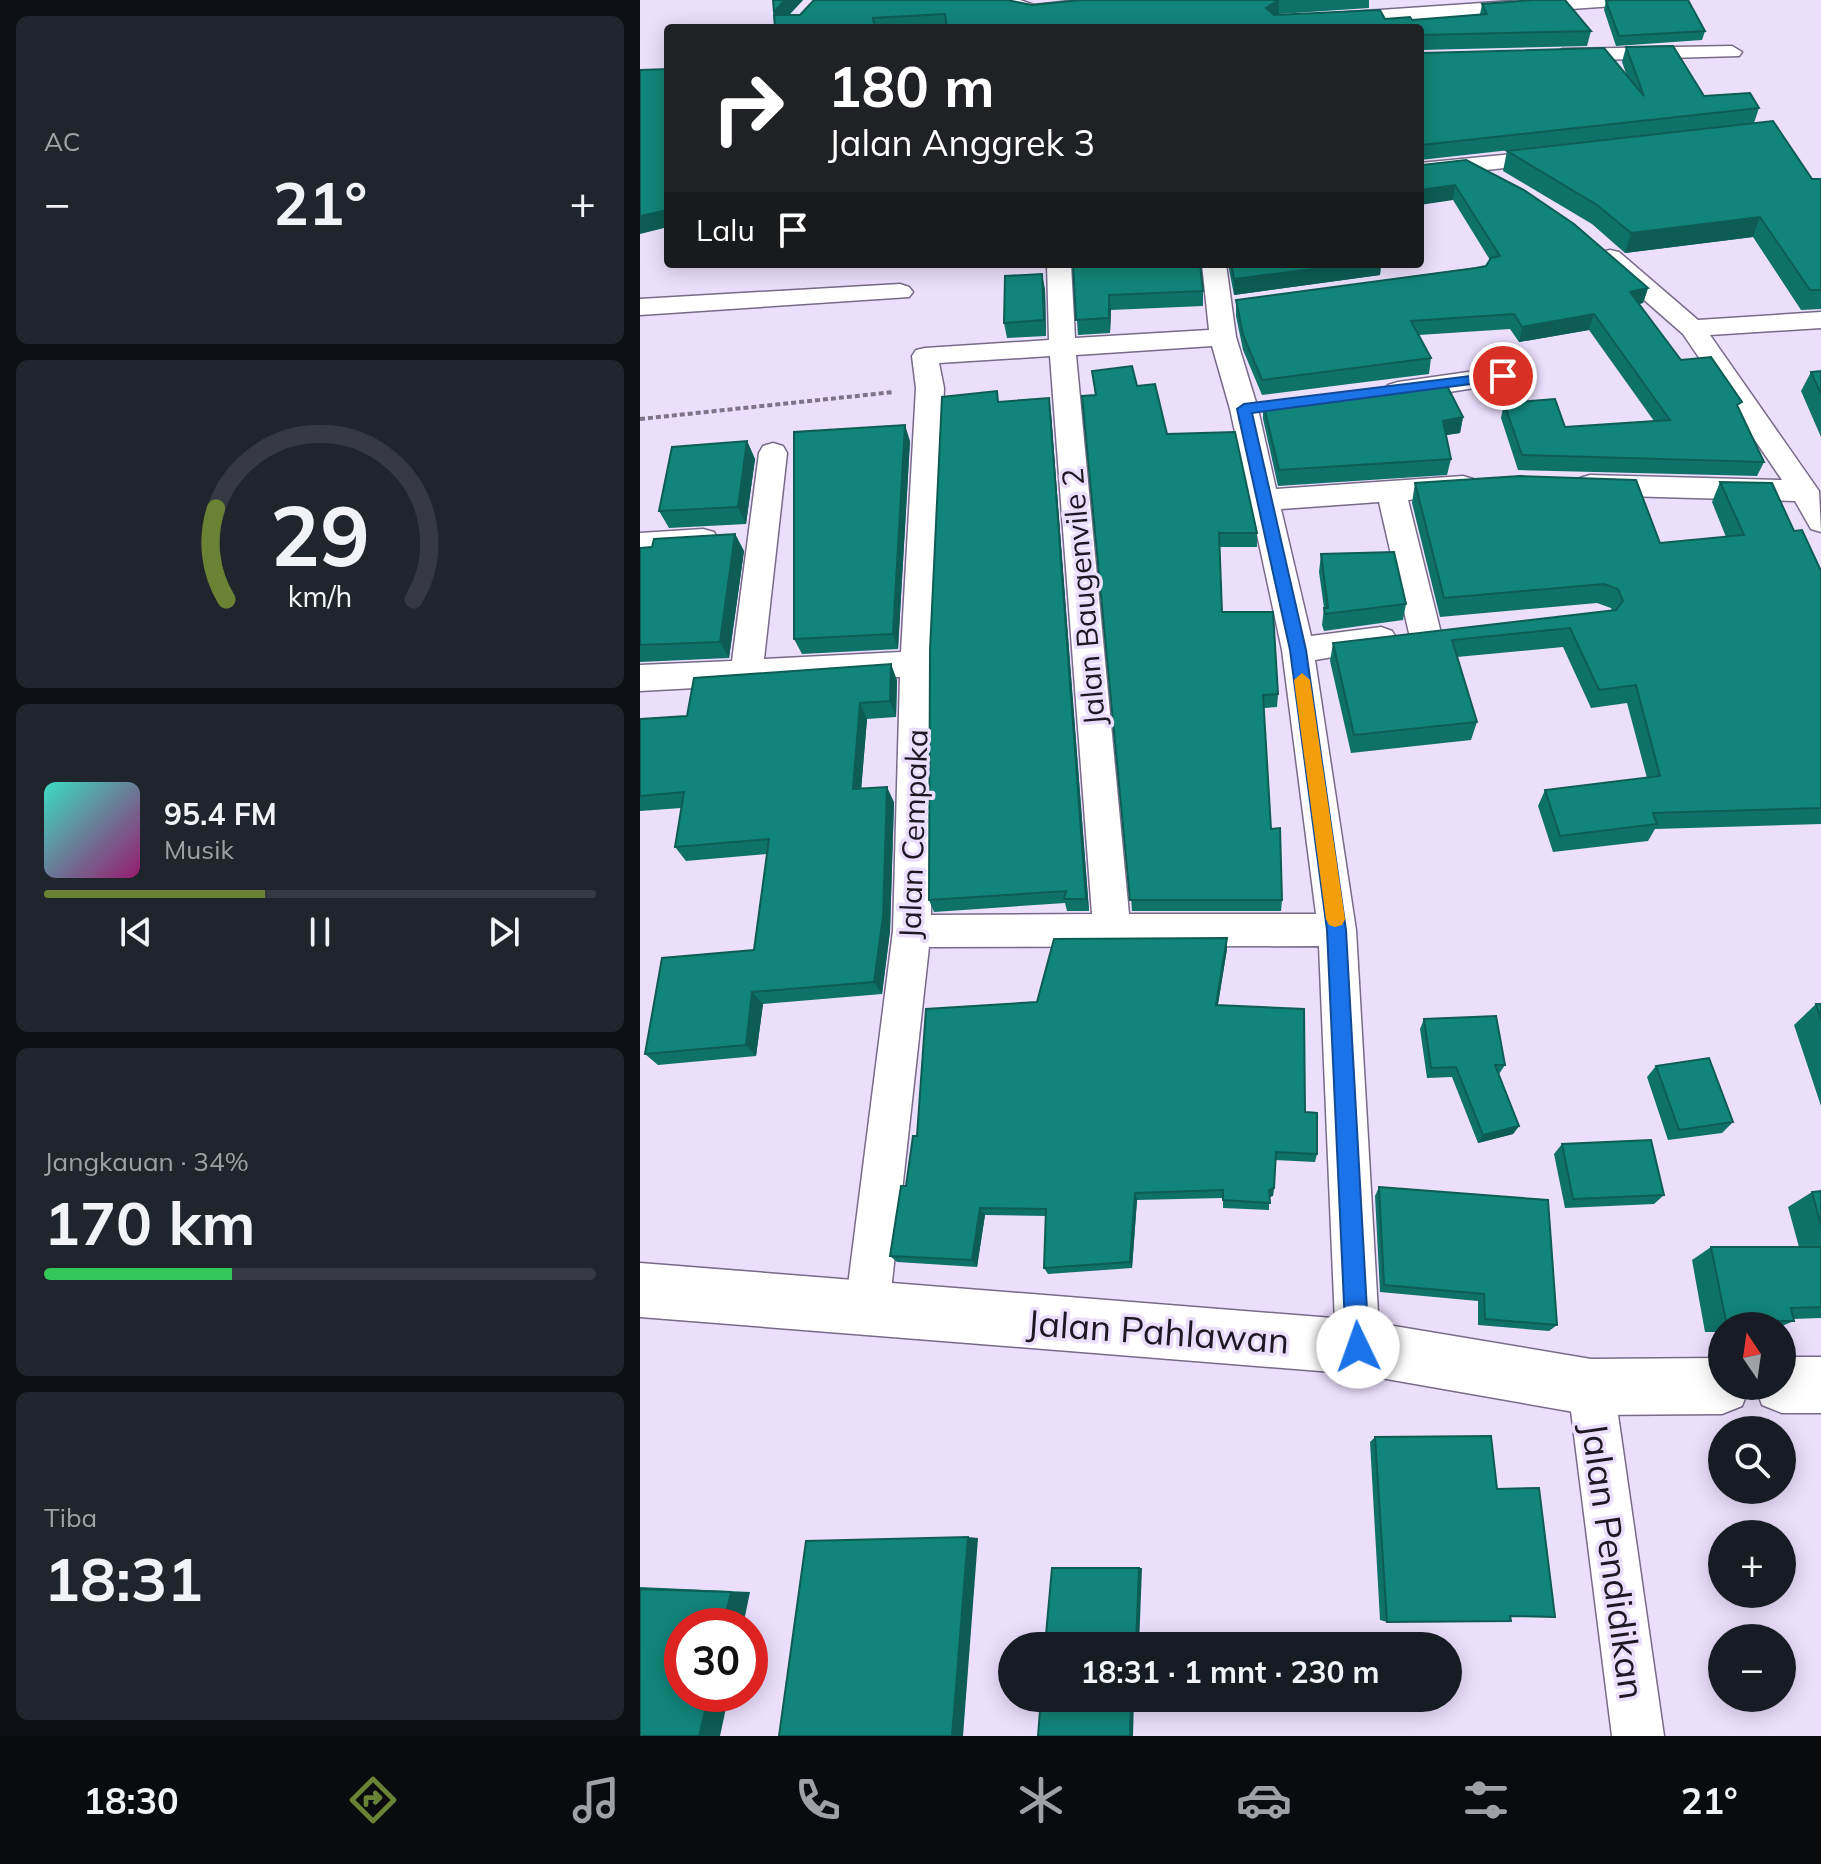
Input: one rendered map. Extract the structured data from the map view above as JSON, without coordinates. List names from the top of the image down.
{
  "streets": {
    "street": [
      "Jalan Baugenvile 2",
      "Jalan Cempaka",
      "Jalan Pahlawan",
      "Jalan Pendidikan"
    ]
  },
  "crossings": [
    ["Jalan Cempaka", "Jalan Pahlawan"],
    ["Jalan Pahlawan", "Jalan Pendidikan"]
  ],
  "north": "top",
  "page": {
    "tile": [
      "AC",
      ["Jangkauan · 34%", "170 km"],
      ["Tiba", "18:31"]
    ],
    "turn": ["180 m", "Jalan Anggrek 3"],
    "heat": ["−", "21°", "+"],
    "then": "Lalu",
    "song": ["95.4 FM", "Musik"],
    "map_buttons": ["+", "−"],
    "limit": "30",
    "trip": "18:31 · 1 mnt · 230 m",
    "tabs": ["18:30", "21°"],
    "gauge": ["29", "km/h"]
  }
}
